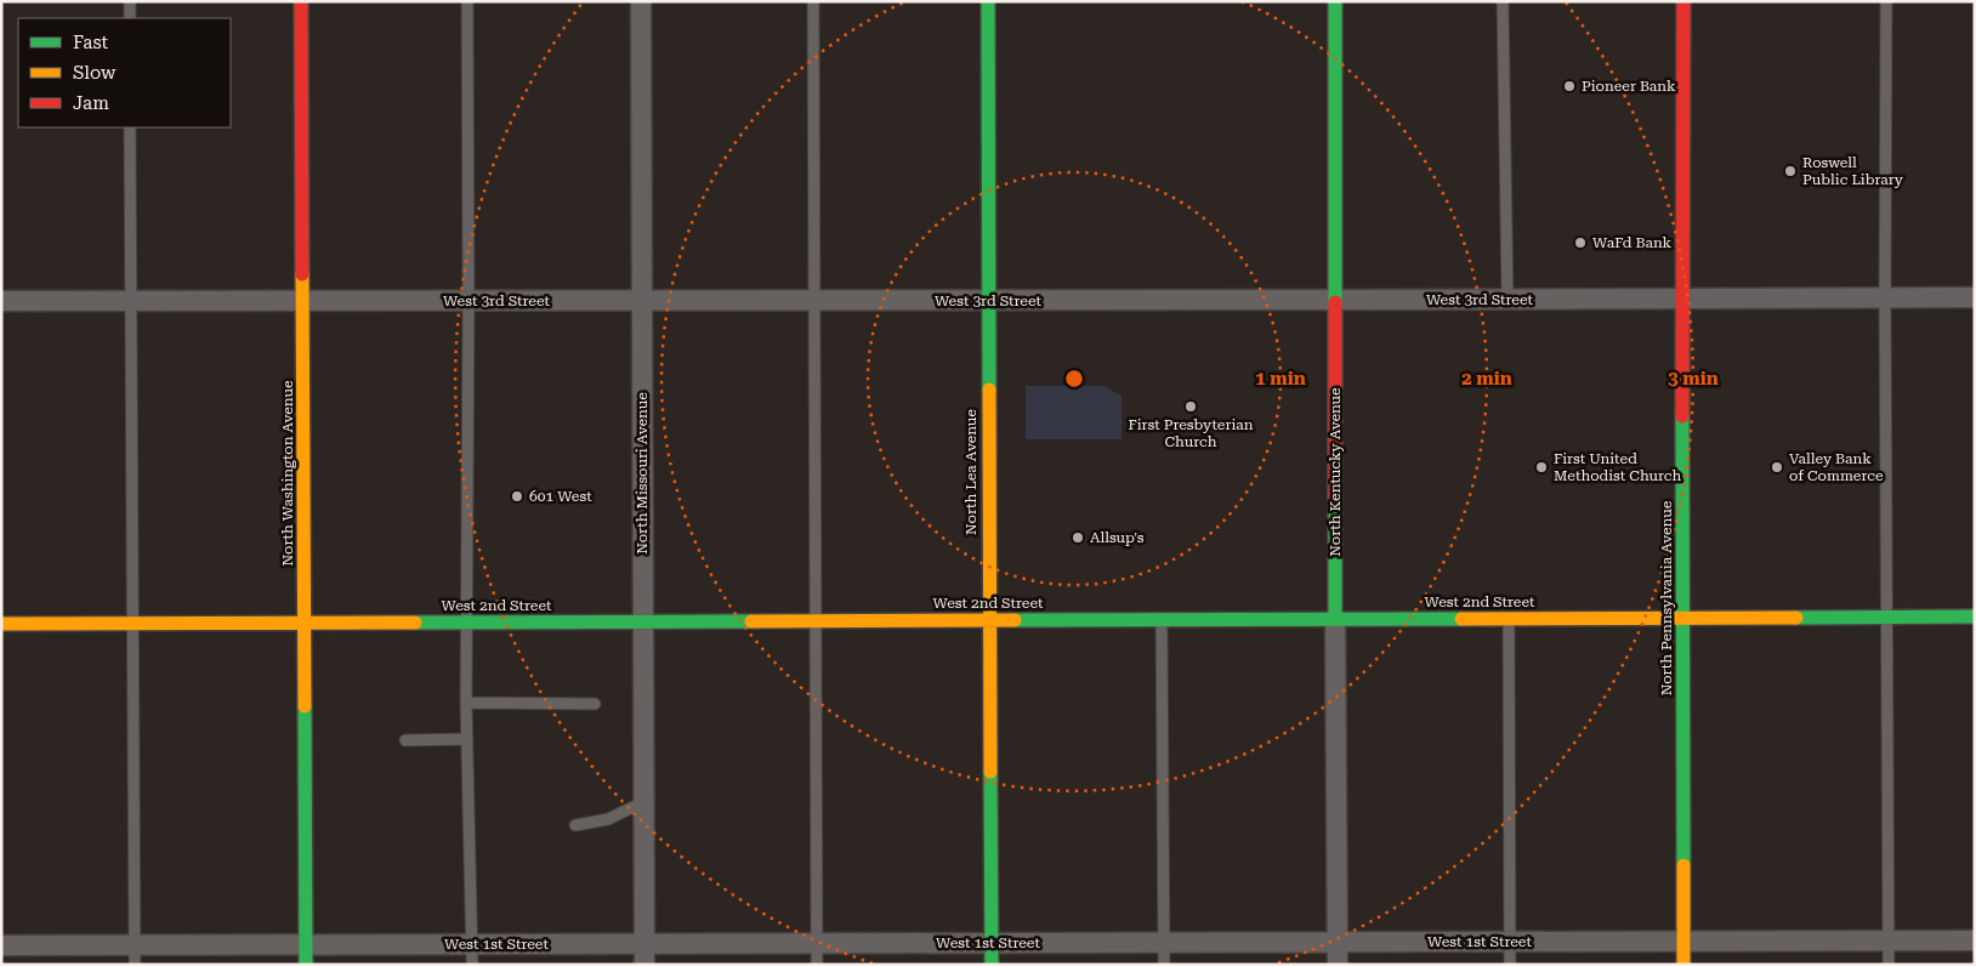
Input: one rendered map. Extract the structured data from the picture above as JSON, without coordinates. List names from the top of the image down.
{
  "streets": {
    "street": [
      "West 3rd Street",
      "North Lea Avenue",
      "North Kentucky Avenue",
      "North Washington Avenue",
      "North Missouri Avenue",
      "North Pennsylvania Avenue",
      "West 2nd Street",
      "West 1st Street"
    ]
  },
  "crossings": [
    ["West 3rd Street", "North Lea Avenue"],
    ["West 3rd Street", "North Kentucky Avenue"],
    ["West 3rd Street", "North Washington Avenue"],
    ["West 3rd Street", "North Missouri Avenue"],
    ["West 3rd Street", "North Pennsylvania Avenue"],
    ["North Lea Avenue", "West 2nd Street"],
    ["North Lea Avenue", "West 1st Street"],
    ["North Kentucky Avenue", "West 2nd Street"],
    ["North Kentucky Avenue", "West 1st Street"],
    ["North Washington Avenue", "West 2nd Street"],
    ["North Washington Avenue", "West 1st Street"],
    ["North Missouri Avenue", "West 2nd Street"],
    ["North Missouri Avenue", "West 1st Street"],
    ["North Pennsylvania Avenue", "West 2nd Street"],
    ["North Pennsylvania Avenue", "West 1st Street"]
  ],
  "places": [
    "Pioneer Bank",
    "Roswell Public Library",
    "WaFd Bank",
    "First Presbyterian Church",
    "First United Methodist Church",
    "Valley Bank of Commerce",
    "601 West",
    "Allsup's"
  ],
  "legend": ["Fast", "Slow", "Jam"],
  "rings": ["1 min", "2 min", "3 min"]
}
